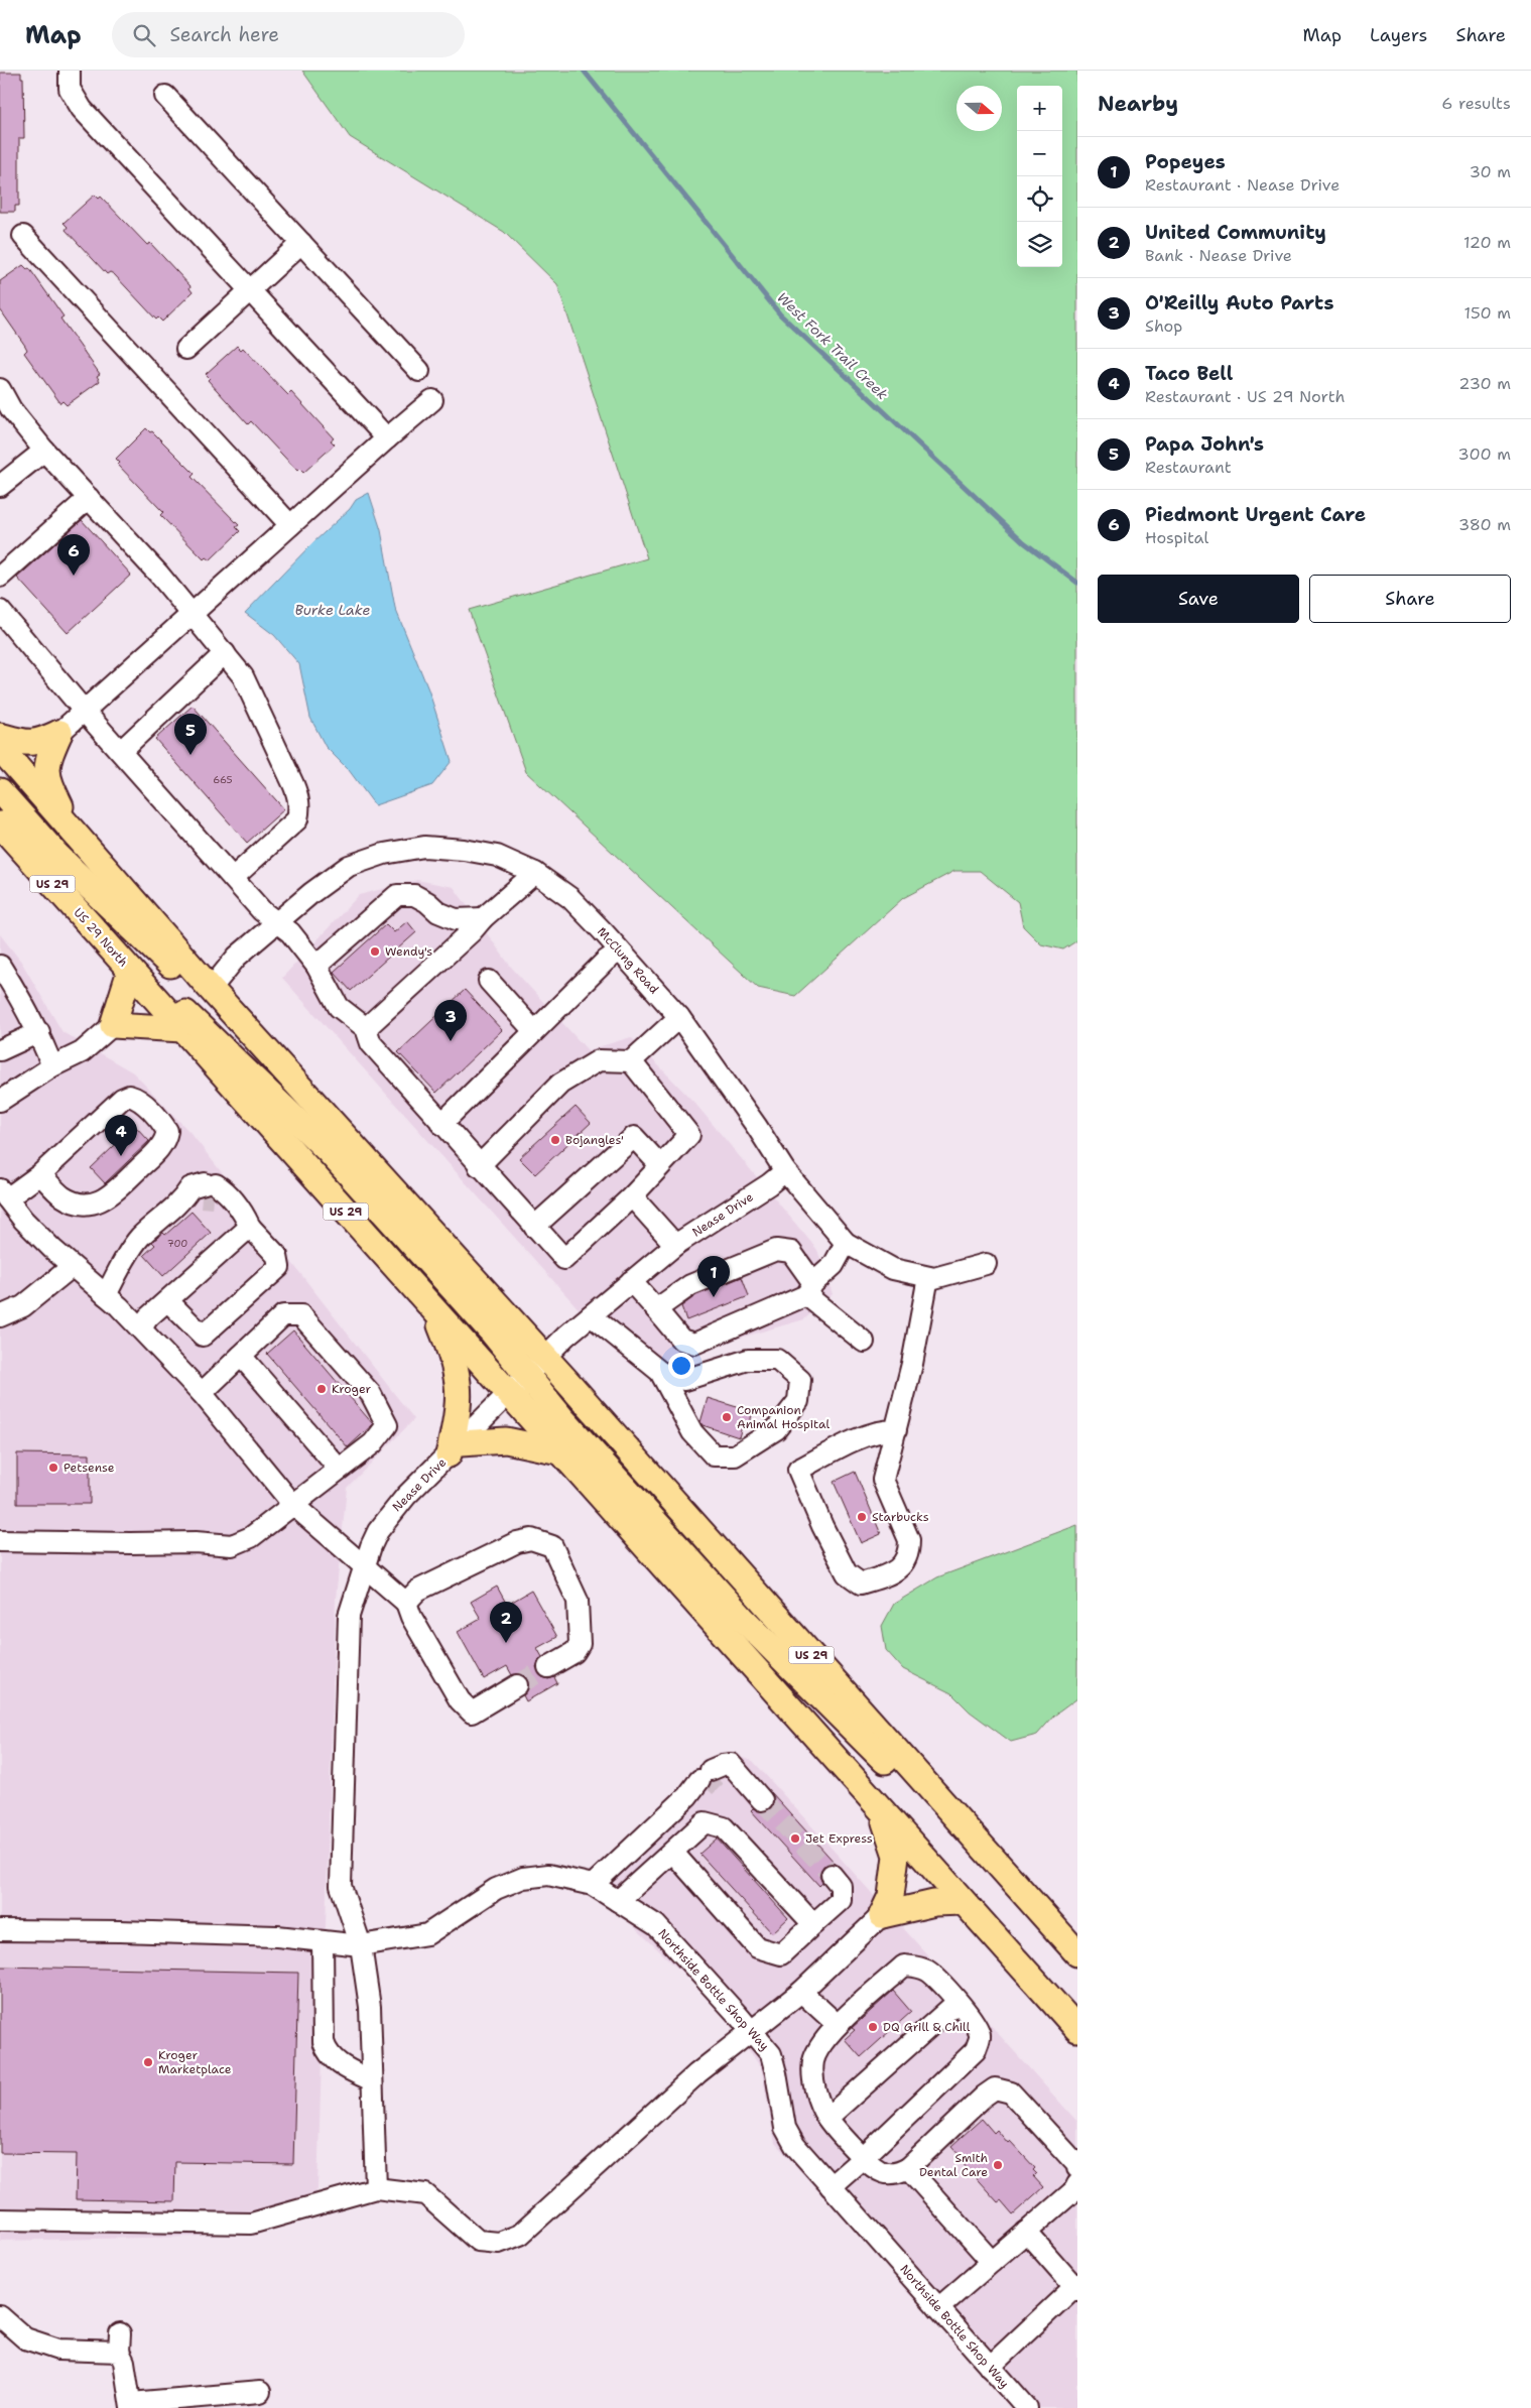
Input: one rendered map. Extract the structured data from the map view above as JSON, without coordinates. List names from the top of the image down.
{
  "streets": {
    "main road": ["US 29", "US 29 North"],
    "street": ["McClung Road", "Nease Drive", "Northside Bottle Shop Way"]
  },
  "crossings": [
    ["US 29", "US 29 North"],
    ["US 29", "McClung Road"],
    ["US 29", "Nease Drive"],
    ["McClung Road", "Nease Drive"],
    ["Nease Drive", "Northside Bottle Shop Way"]
  ],
  "water": ["West Fork Trail Creek", "Burke Lake"],
  "places": [
    "Wendy's",
    "Bojangles'",
    "Kroger",
    "Companion Animal Hospital",
    "Petsense",
    "Starbucks",
    "Jet Express",
    "DQ Grill & Chill",
    "Kroger Marketplace",
    "Smith Dental Care"
  ],
  "house_numbers": ["665", "700"],
  "north": "right",
  "page": {
    "header": "Map",
    "search": "Search here",
    "nav": ["Map", "Layers", "Share"],
    "heading": ["Nearby", "6 results"],
    "map_buttons": ["+", "−"],
    "list": [
      {
        "mark": "1",
        "name": "Popeyes",
        "note": "Restaurant · Nease Drive",
        "value": "30 m"
      },
      {
        "mark": "2",
        "name": "United Community",
        "note": "Bank · Nease Drive",
        "value": "120 m"
      },
      {
        "mark": "3",
        "name": "O'Reilly Auto Parts",
        "note": "Shop",
        "value": "150 m"
      },
      {
        "mark": "4",
        "name": "Taco Bell",
        "note": "Restaurant · US 29 North",
        "value": "230 m"
      },
      {
        "mark": "5",
        "name": "Papa John's",
        "note": "Restaurant",
        "value": "300 m"
      },
      {
        "mark": "6",
        "name": "Piedmont Urgent Care",
        "note": "Hospital",
        "value": "380 m"
      }
    ],
    "pins": [
      "6",
      "5",
      "3",
      "4",
      "1",
      "2"
    ],
    "buttons": ["Save", "Share"]
  }
}
